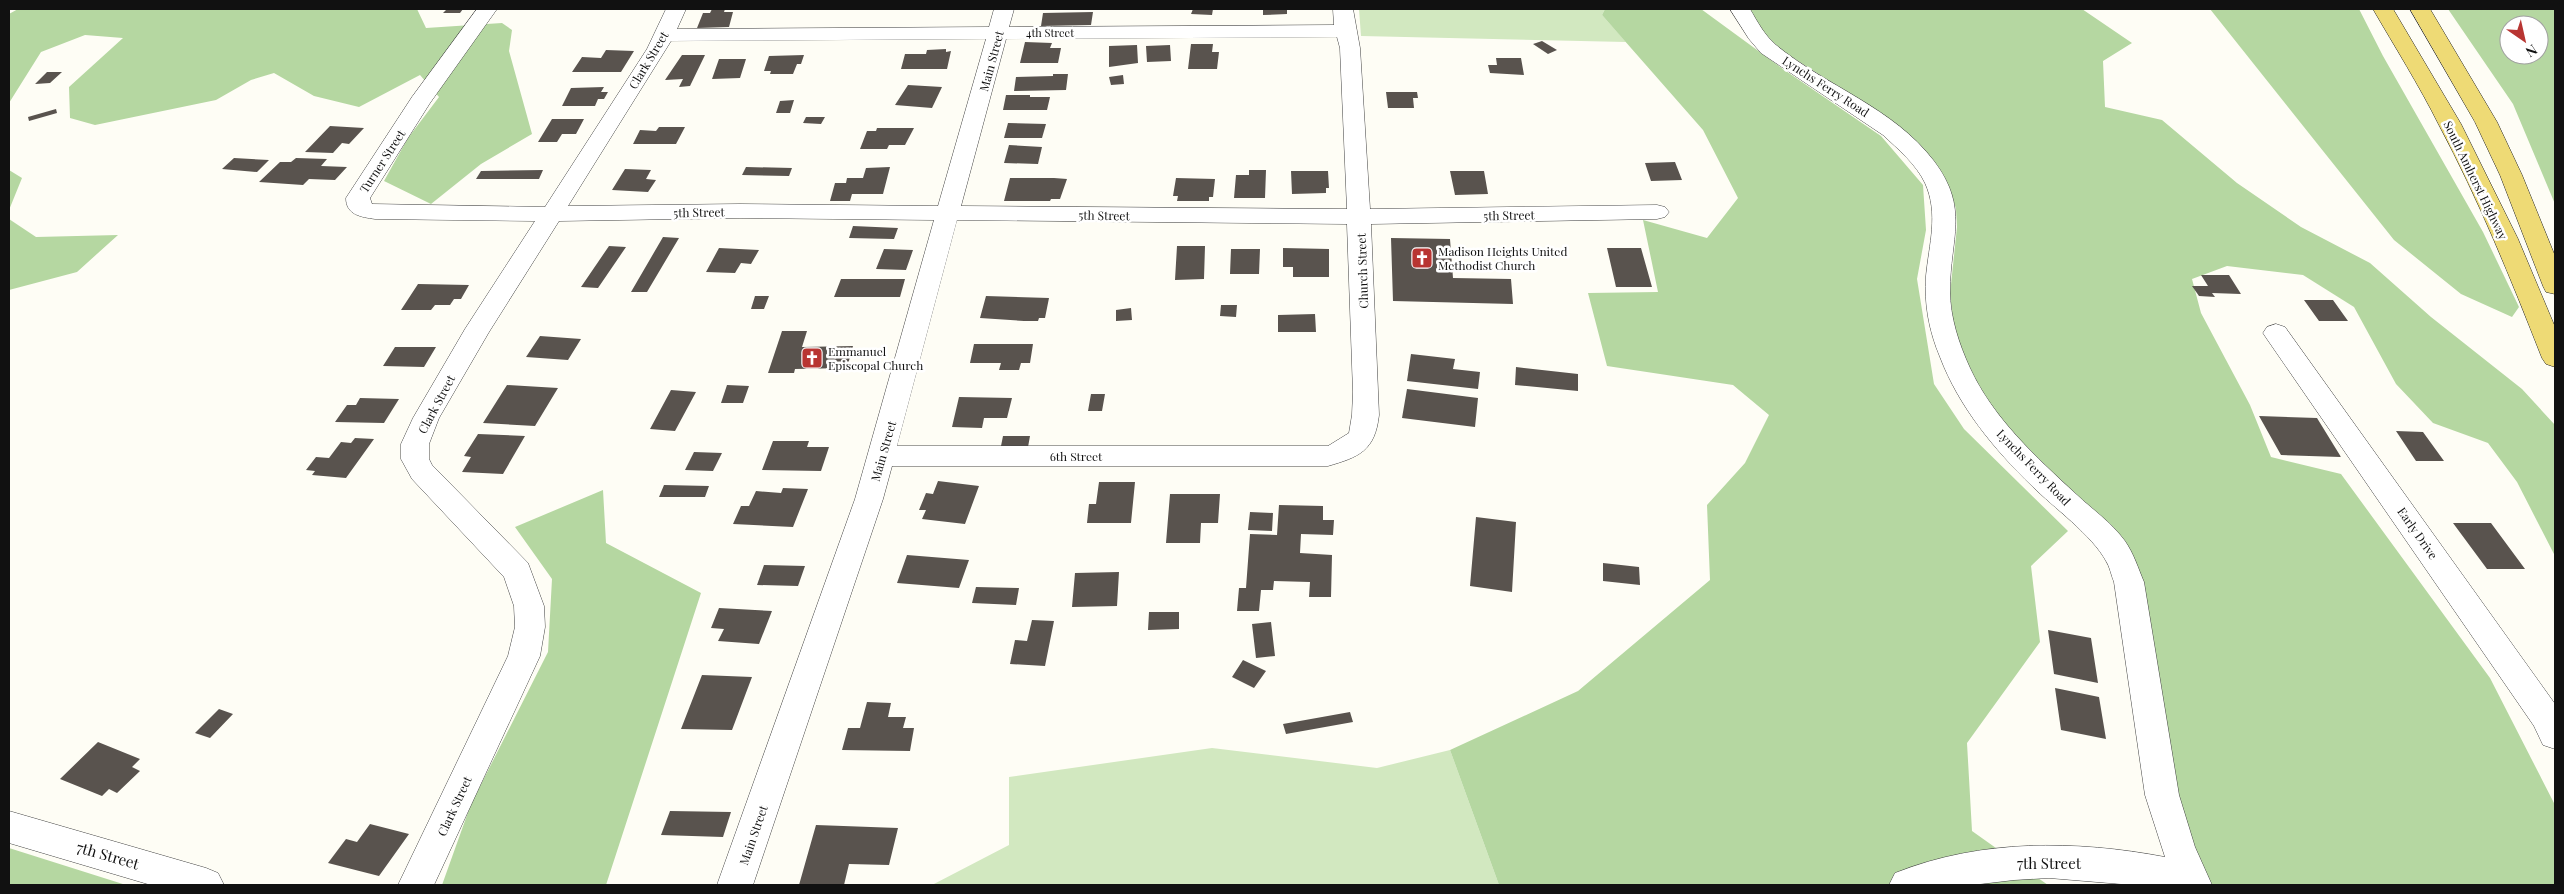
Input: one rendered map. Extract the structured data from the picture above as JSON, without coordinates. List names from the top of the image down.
{
  "streets": {
    "main road": ["South Amherst Highway"],
    "street": [
      "4th Street",
      "Clark Street",
      "Main Street",
      "Lynchs Ferry Road",
      "Turner Street",
      "5th Street",
      "Church Street",
      "6th Street",
      "Early Drive",
      "7th Street"
    ]
  },
  "crossings": [
    ["4th Street", "Clark Street"],
    ["4th Street", "Main Street"],
    ["4th Street", "Church Street"],
    ["Clark Street", "Turner Street"],
    ["Clark Street", "5th Street"],
    ["Main Street", "5th Street"],
    ["Main Street", "6th Street"],
    ["Lynchs Ferry Road", "7th Street"],
    ["Turner Street", "5th Street"],
    ["5th Street", "Church Street"],
    ["Church Street", "6th Street"]
  ],
  "places": {
    "church": ["Madison Heights United Methodist Church", "Emmanuel Episcopal Church"]
  },
  "north": "bottom right"
}
